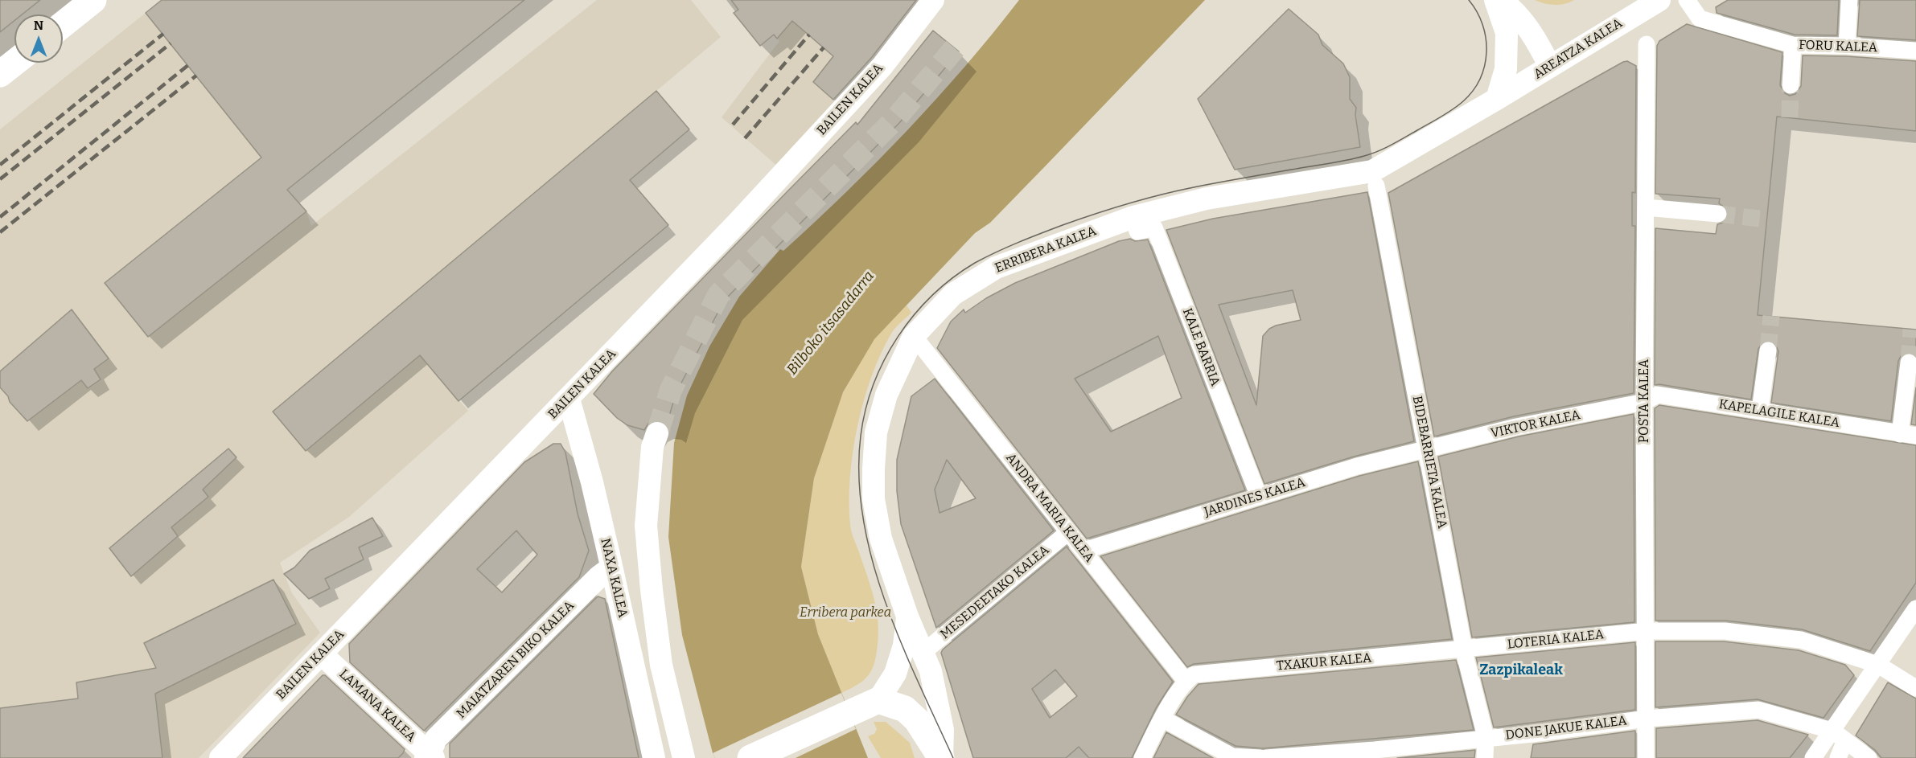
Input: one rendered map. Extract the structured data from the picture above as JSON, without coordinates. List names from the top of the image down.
{
  "streets": {
    "street": [
      "FORU KALEA",
      "AREATZA KALEA",
      "BAILEN KALEA",
      "ERRIBERA KALEA",
      "KALE BARRIA",
      "POSTA KALEA",
      "KAPELAGILE KALEA",
      "VIKTOR KALEA",
      "BIDEBARRIETA KALEA",
      "JARDINES KALEA",
      "ANDRA MARIA KALEA",
      "NAXA KALEA",
      "MESEDEETAKO KALEA",
      "LOTERIA KALEA",
      "MAIATZAREN BIKO KALEA",
      "TXAKUR KALEA",
      "LAMANA KALEA",
      "DONE JAKUE KALEA"
    ]
  },
  "crossings": [
    ["AREATZA KALEA", "ERRIBERA KALEA"],
    ["AREATZA KALEA", "BIDEBARRIETA KALEA"],
    ["BAILEN KALEA", "NAXA KALEA"],
    ["BAILEN KALEA", "LAMANA KALEA"],
    ["ERRIBERA KALEA", "KALE BARRIA"],
    ["ERRIBERA KALEA", "BIDEBARRIETA KALEA"],
    ["ERRIBERA KALEA", "ANDRA MARIA KALEA"],
    ["ERRIBERA KALEA", "MESEDEETAKO KALEA"],
    ["KALE BARRIA", "JARDINES KALEA"],
    ["POSTA KALEA", "KAPELAGILE KALEA"],
    ["POSTA KALEA", "VIKTOR KALEA"],
    ["POSTA KALEA", "LOTERIA KALEA"],
    ["POSTA KALEA", "DONE JAKUE KALEA"],
    ["KAPELAGILE KALEA", "VIKTOR KALEA"],
    ["VIKTOR KALEA", "BIDEBARRIETA KALEA"],
    ["VIKTOR KALEA", "JARDINES KALEA"],
    ["BIDEBARRIETA KALEA", "JARDINES KALEA"],
    ["BIDEBARRIETA KALEA", "LOTERIA KALEA"],
    ["BIDEBARRIETA KALEA", "TXAKUR KALEA"],
    ["BIDEBARRIETA KALEA", "DONE JAKUE KALEA"],
    ["JARDINES KALEA", "ANDRA MARIA KALEA"],
    ["ANDRA MARIA KALEA", "MESEDEETAKO KALEA"],
    ["ANDRA MARIA KALEA", "TXAKUR KALEA"],
    ["NAXA KALEA", "MAIATZAREN BIKO KALEA"],
    ["LOTERIA KALEA", "TXAKUR KALEA"],
    ["MAIATZAREN BIKO KALEA", "LAMANA KALEA"]
  ],
  "districts": ["Zazpikaleak"],
  "water": ["Bilboko itsasadarra"],
  "parks": ["Erribera parkea"],
  "north": "top"
}
